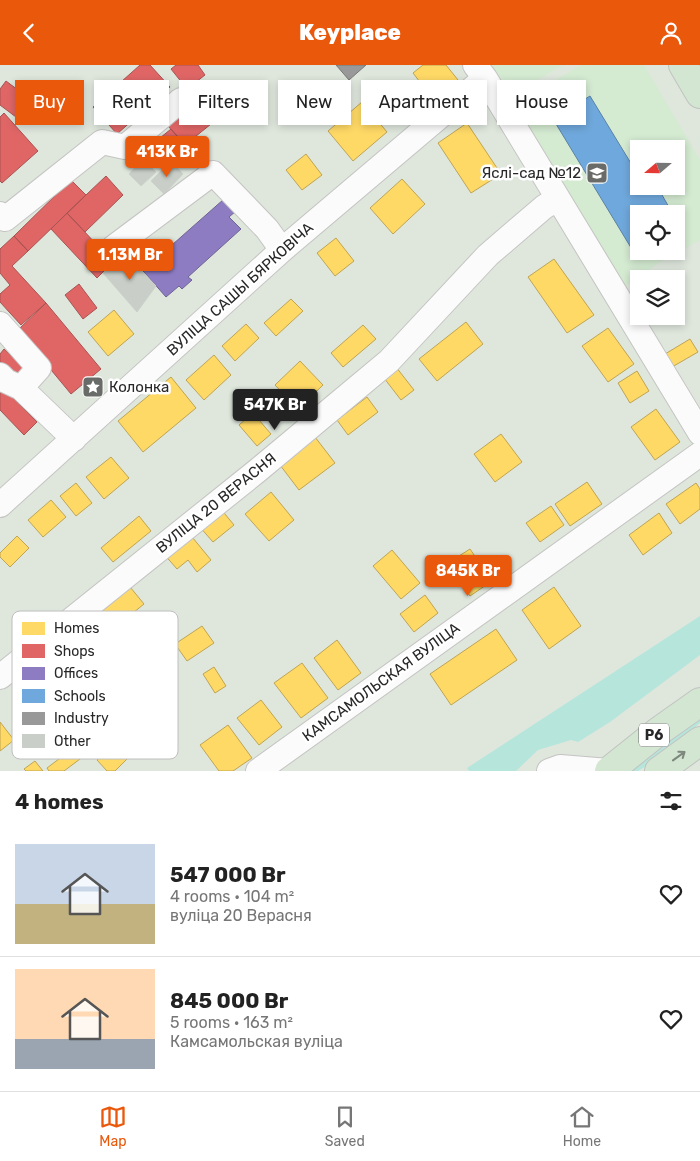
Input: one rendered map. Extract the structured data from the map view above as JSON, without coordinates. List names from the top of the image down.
{
  "streets": {
    "main road": ["Р6"],
    "street": ["ВУЛІЦА САШЫ БЯРКОВІЧА", "ВУЛІЦА 20 ВЕРАСНЯ", "КАМСАМОЛЬСКАЯ ВУЛІЦА"]
  },
  "places": {
    "school or university": ["Яслі-сад №12"],
    "place": ["Колонка"]
  },
  "legend": [
    "Homes",
    "Shops",
    "Offices",
    "Schools",
    "Industry",
    "Other"
  ],
  "north": "left",
  "page": {
    "header": "Keyplace",
    "chip": [
      "Buy",
      "Rent",
      "Filters",
      "New",
      "Apartment",
      "House"
    ],
    "price": [
      "413K Br",
      "1.13M Br",
      "547K Br",
      "845K Br"
    ],
    "heading": "4 homes",
    "list": [
      {
        "name": "547 000 Br",
        "note": "4 rooms · 104 m² · вуліца 20 Верасня"
      },
      {
        "name": "845 000 Br",
        "note": "5 rooms · 163 m² · Камсамольская вуліца"
      }
    ],
    "tabs": ["Map", "Saved", "Home"]
  }
}
